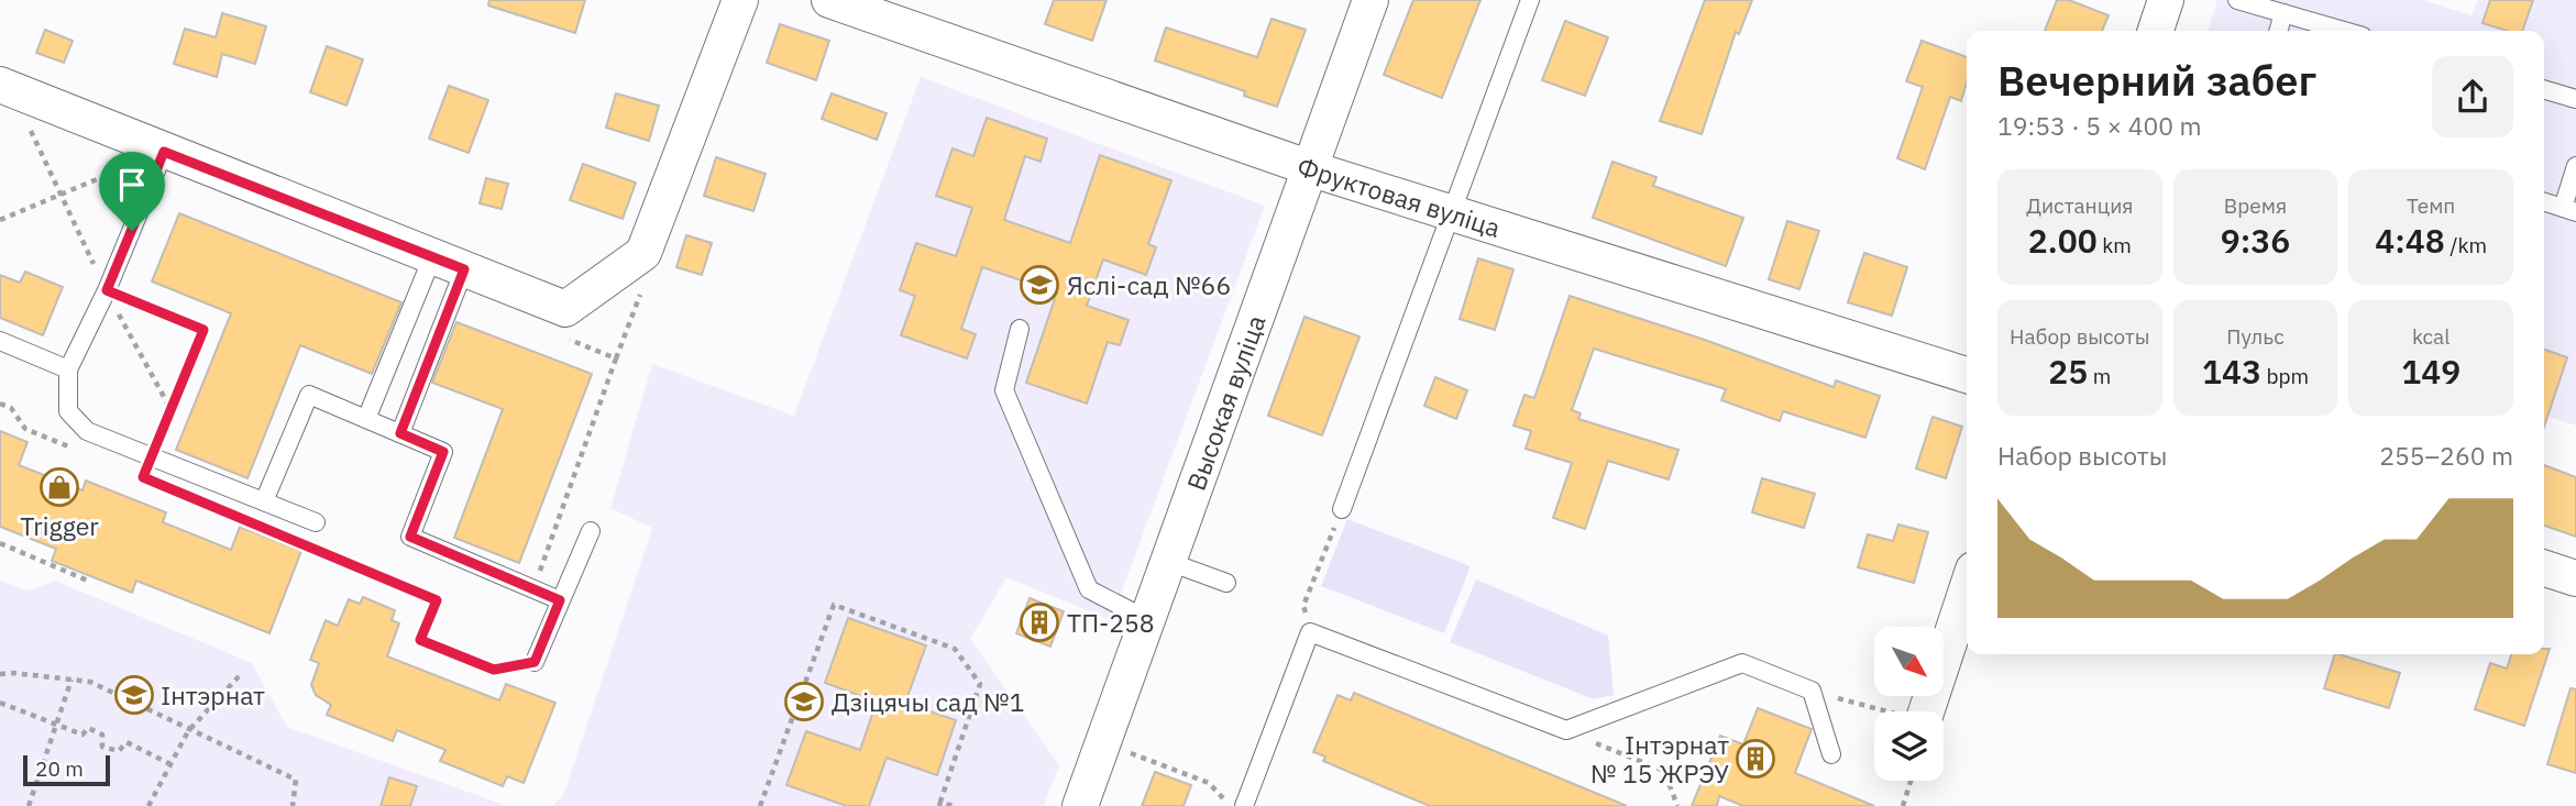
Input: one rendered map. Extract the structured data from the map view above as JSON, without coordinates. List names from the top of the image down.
{
  "streets": {
    "street": ["Фруктовая вуліца", "Высокая вуліца"]
  },
  "crossings": [
    ["Фруктовая вуліца", "Высокая вуліца"]
  ],
  "places": {
    "school or university": ["Яслі-сад №66", "Інтэрнат", "Дзіцячы сад №1"],
    "shop": ["Trigger"],
    "building": ["ТП-258", "Інтэрнат № 15 ЖРЭУ"]
  },
  "scale_bar": "20 m",
  "north": "bottom right",
  "page": {
    "heading": ["Вечерний забег", "19:53 · 5 × 400 m"],
    "stats": [
      ["Дистанция", "2.00 km"],
      ["Время", "9:36"],
      ["Темп", "4:48 /km"],
      ["Набор высоты", "25 m"],
      ["Пульс", "143 bpm"],
      ["kcal", "149"]
    ],
    "chart": ["Набор высоты", "255–260 m"],
    "scale": "20 m"
  }
}
